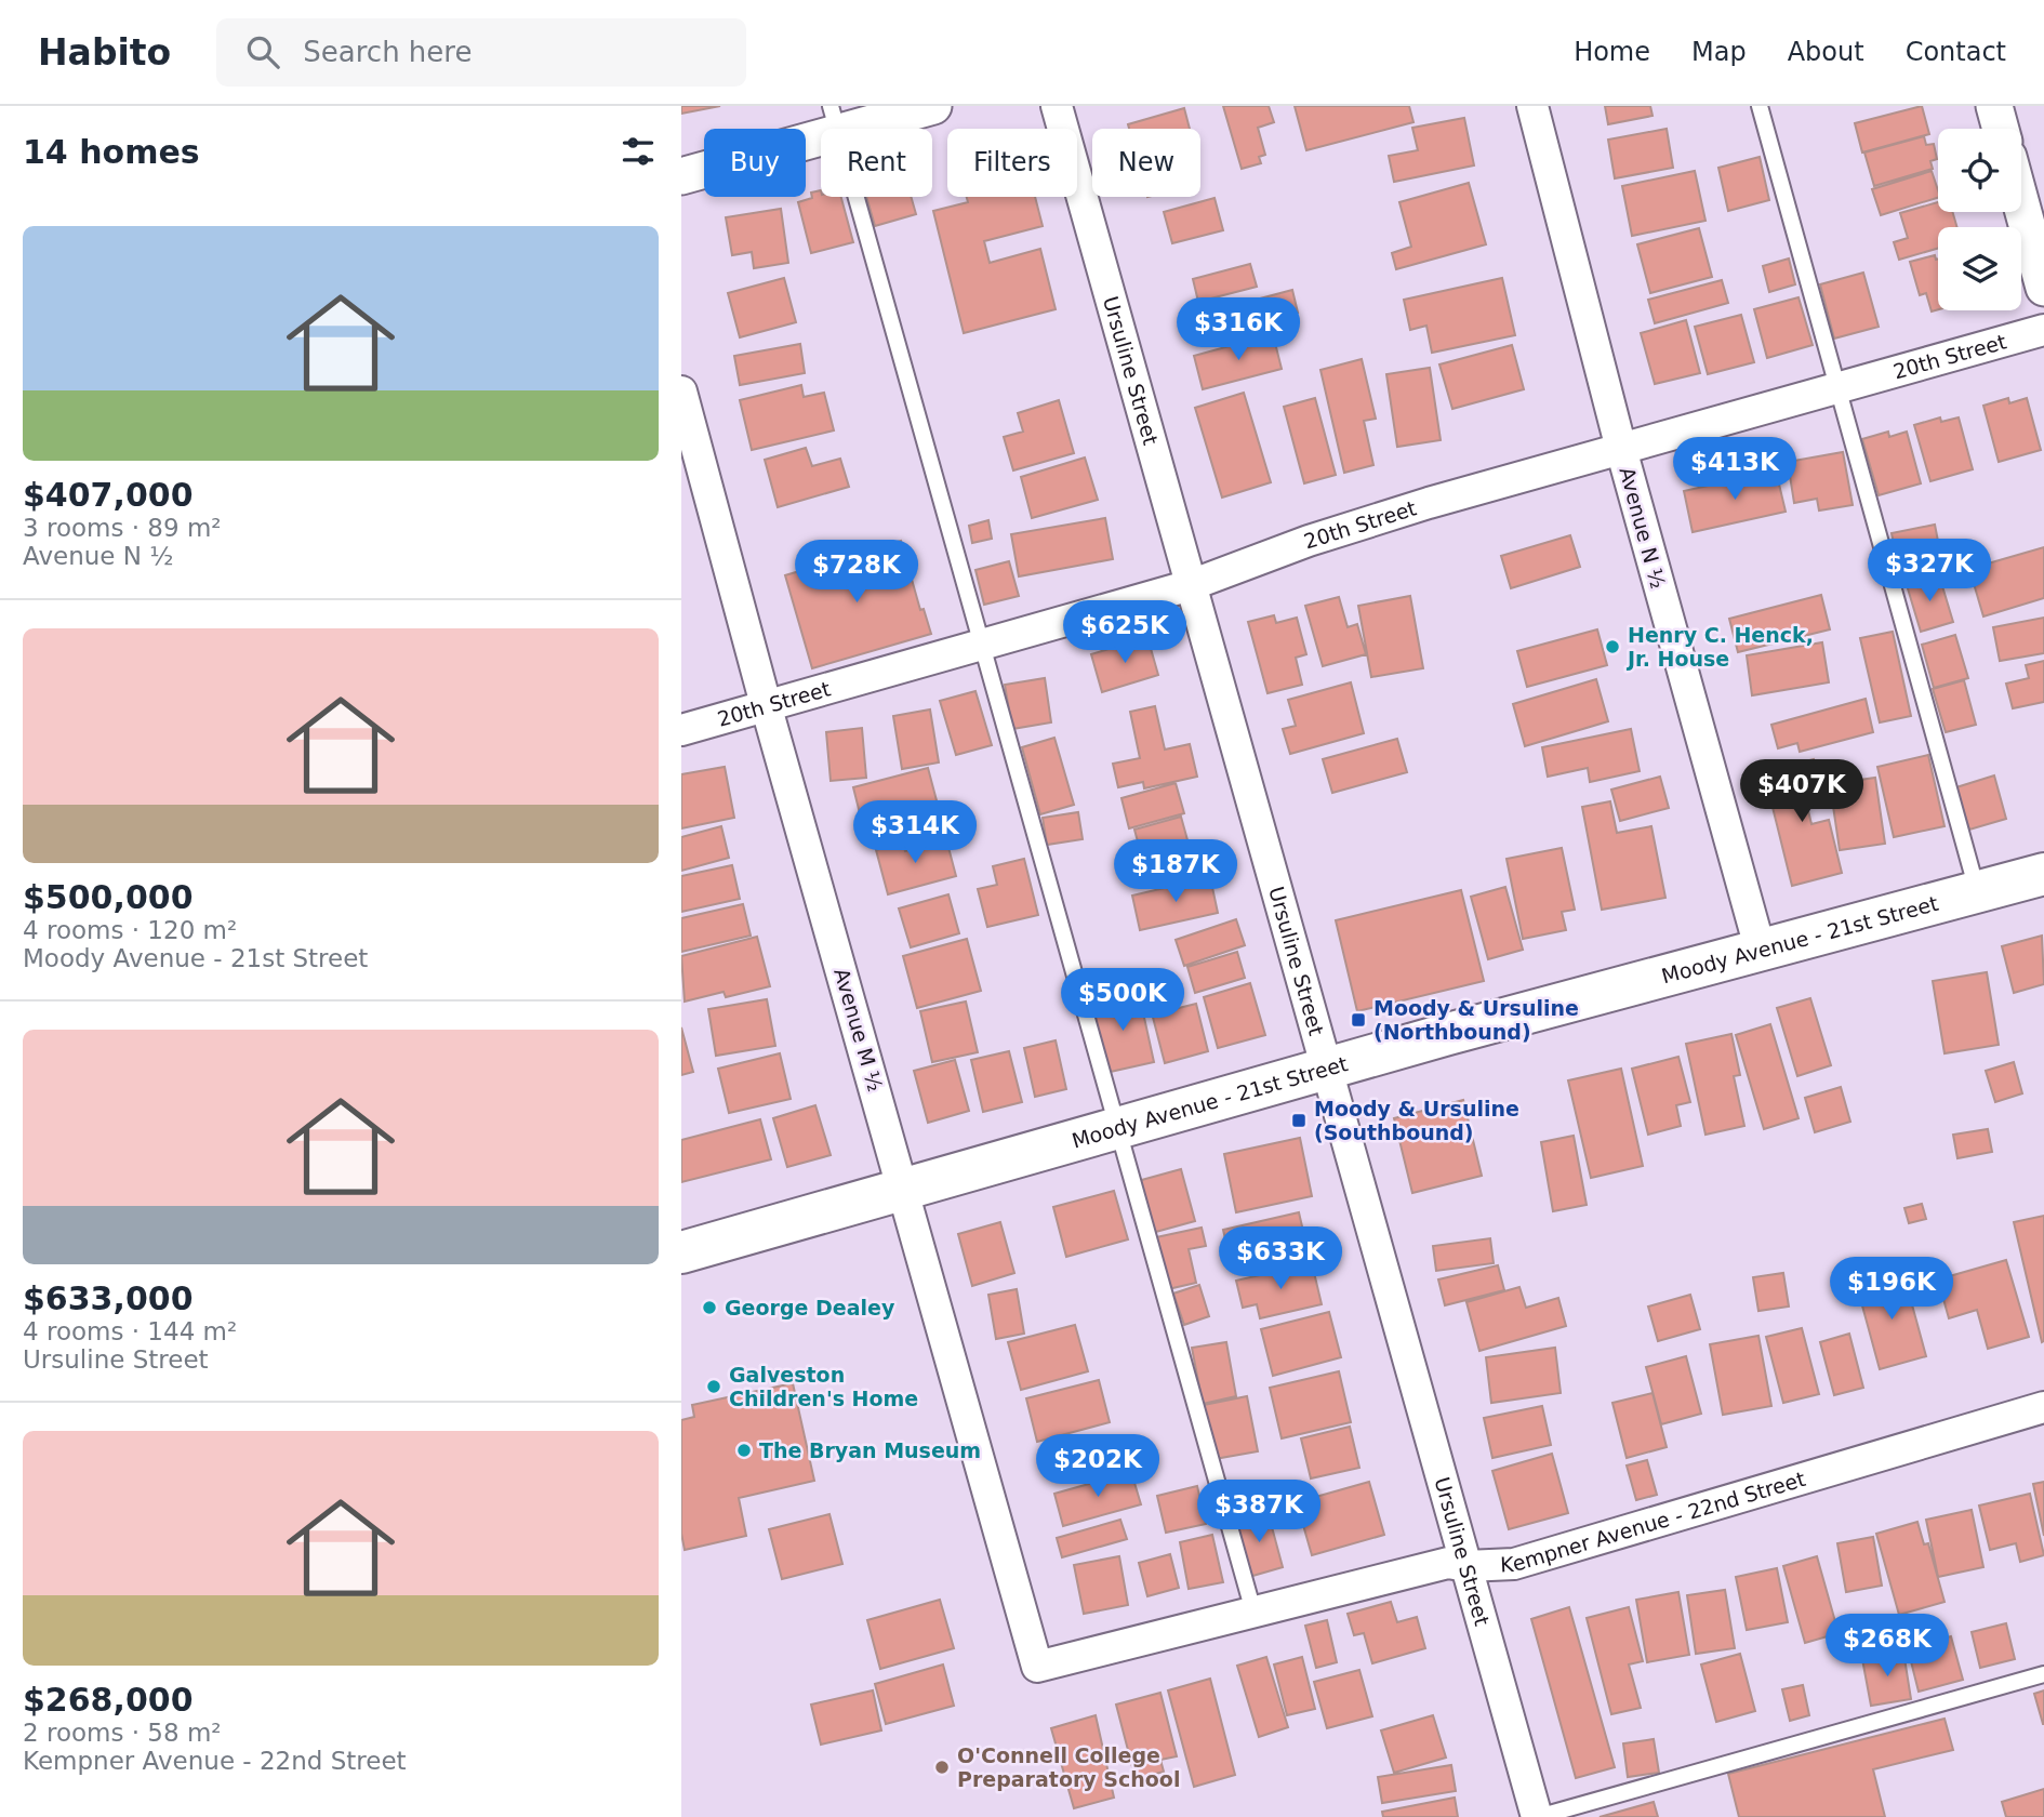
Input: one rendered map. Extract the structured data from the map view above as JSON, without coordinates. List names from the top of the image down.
{
  "streets": {
    "main road": ["Moody Avenue - 21st Street"],
    "street": [
      "20th Street",
      "Ursuline Street",
      "Avenue N ½",
      "Avenue M ½",
      "Kempner Avenue - 22nd Street"
    ]
  },
  "crossings": [
    ["20th Street", "Ursuline Street"],
    ["20th Street", "Avenue N ½"],
    ["20th Street", "Avenue M ½"],
    ["Ursuline Street", "Moody Avenue - 21st Street"],
    ["Ursuline Street", "Kempner Avenue - 22nd Street"],
    ["Avenue N ½", "Moody Avenue - 21st Street"],
    ["Moody Avenue - 21st Street", "Avenue M ½"],
    ["Avenue M ½", "Kempner Avenue - 22nd Street"]
  ],
  "places": {
    "other": [
      "Henry C. Henck, Jr. House",
      "George Dealey",
      "Galveston Children's Home",
      "The Bryan Museum",
      "O'Connell College Preparatory School"
    ],
    "transit": ["Moody & Ursuline (Northbound)", "Moody & Ursuline (Southbound)"]
  },
  "page": {
    "header": "Habito",
    "search": "Search here",
    "nav": [
      "Home",
      "Map",
      "About",
      "Contact"
    ],
    "heading": "14 homes",
    "chip": [
      "Buy",
      "Rent",
      "Filters",
      "New"
    ],
    "list": [
      {
        "name": "$407,000",
        "note": "3 rooms · 89 m² · Avenue N ½"
      },
      {
        "name": "$500,000",
        "note": "4 rooms · 120 m² · Moody Avenue - 21st Street"
      },
      {
        "name": "$633,000",
        "note": "4 rooms · 144 m² · Ursuline Street"
      },
      {
        "name": "$268,000",
        "note": "2 rooms · 58 m² · Kempner Avenue - 22nd Street"
      }
    ],
    "price": [
      "$316K",
      "$413K",
      "$327K",
      "$728K",
      "$625K",
      "$407K",
      "$314K",
      "$187K",
      "$500K",
      "$633K",
      "$196K",
      "$202K",
      "$387K",
      "$268K"
    ]
  }
}
